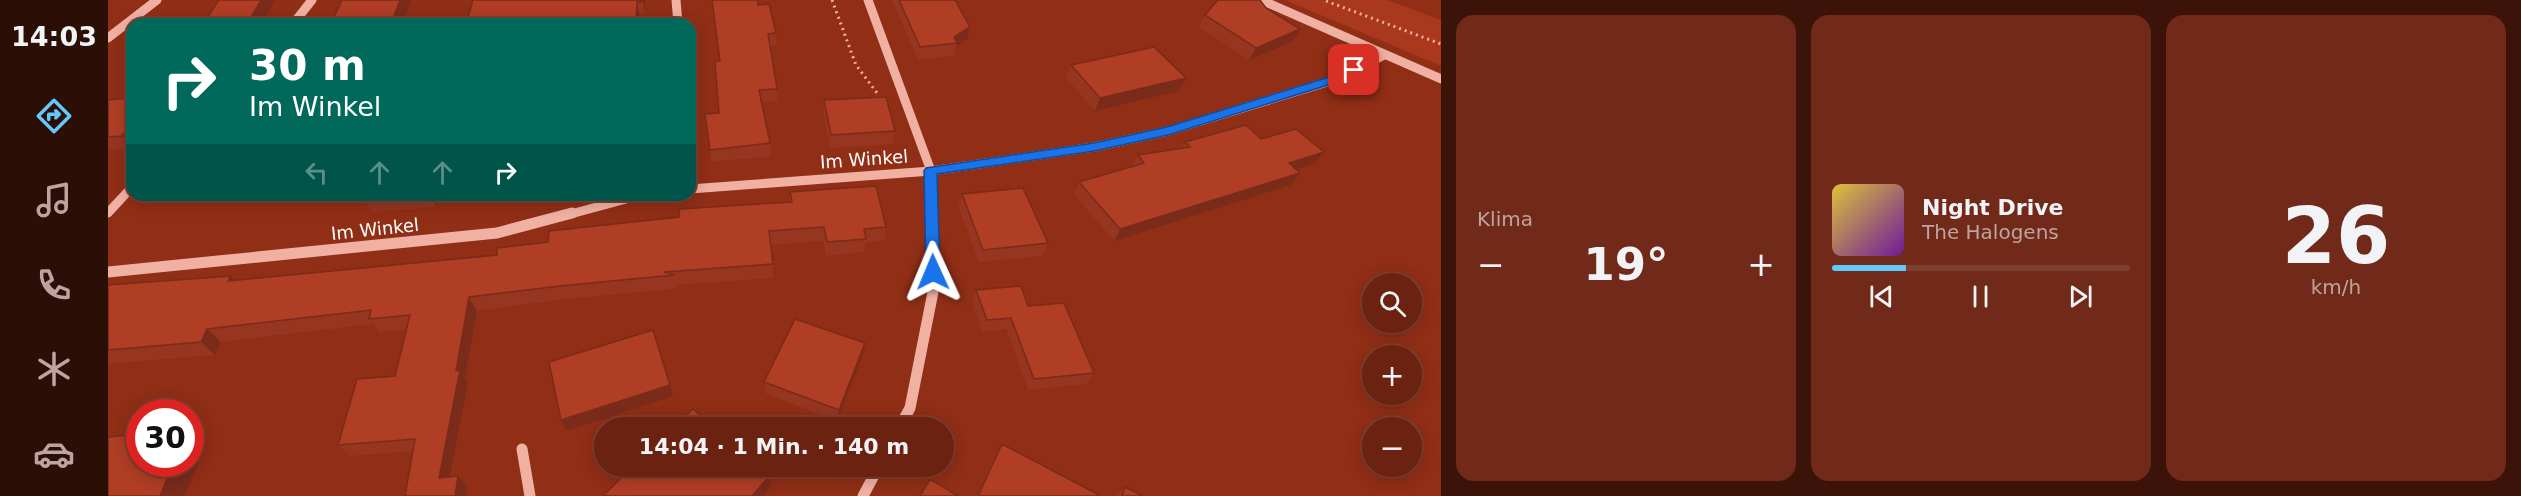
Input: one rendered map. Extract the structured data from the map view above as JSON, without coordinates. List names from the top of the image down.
{
  "streets": {
    "street": ["Im Winkel"]
  },
  "page": {
    "tabs": "14:03",
    "tile": [
      "Klima",
      ["26", "km/h"]
    ],
    "turn": ["30 m", "Im Winkel"],
    "song": ["Night Drive", "The Halogens"],
    "heat": ["−", "19°", "+"],
    "map_buttons": ["+", "−"],
    "limit": "30",
    "trip": "14:04 · 1 Min. · 140 m"
  }
}
